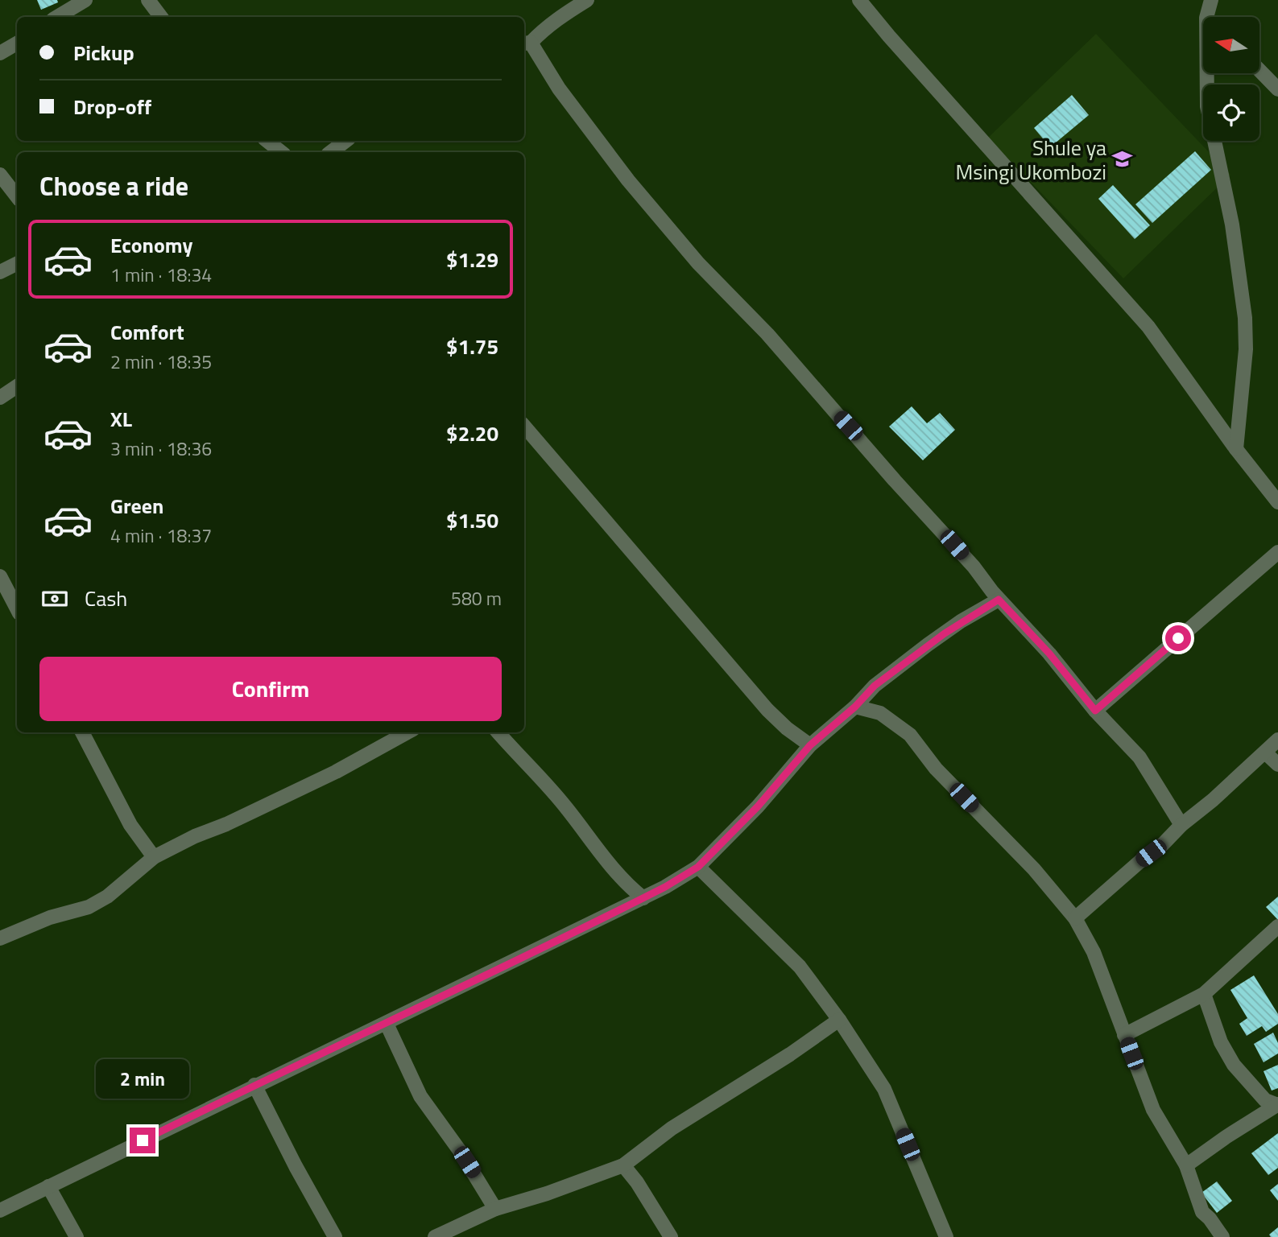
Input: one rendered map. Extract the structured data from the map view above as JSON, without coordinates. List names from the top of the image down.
{
  "places": {
    "school or university": ["Shule ya Msingi Ukombozi"]
  },
  "north": "left",
  "page": {
    "banner": ["Pickup", "Drop-off"],
    "heading": "Choose a ride",
    "list": [
      {
        "name": "Economy",
        "note": "1 min · 18:34",
        "value": "$1.29"
      },
      {
        "name": "Comfort",
        "note": "2 min · 18:35",
        "value": "$1.75"
      },
      {
        "name": "XL",
        "note": "3 min · 18:36",
        "value": "$2.20"
      },
      {
        "name": "Green",
        "note": "4 min · 18:37",
        "value": "$1.50"
      }
    ],
    "pay": ["Cash", "580 m"],
    "buttons": "Confirm",
    "bubble": "2 min"
  }
}
